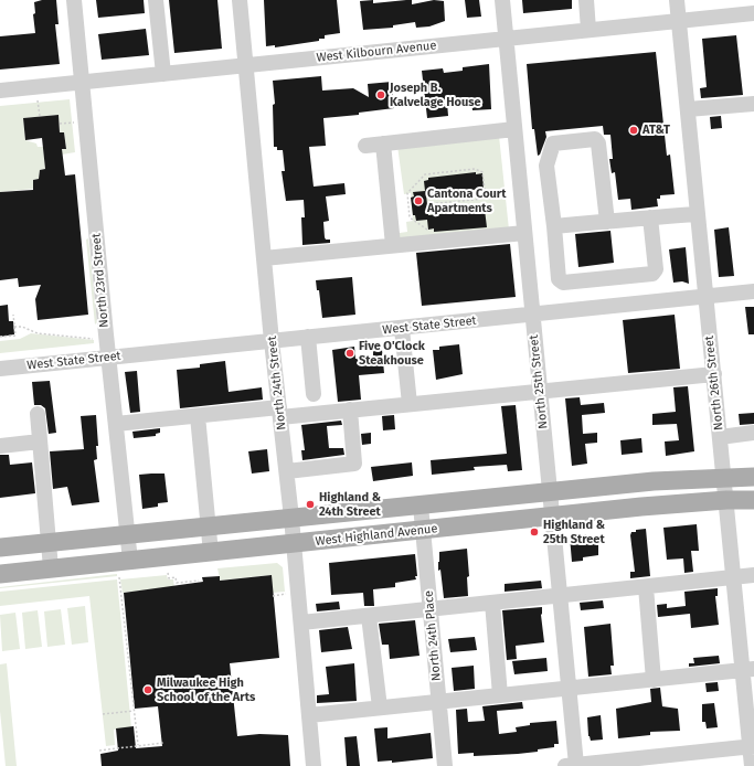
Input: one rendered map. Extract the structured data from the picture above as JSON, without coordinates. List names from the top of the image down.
{
  "streets": {
    "main road": ["West Highland Avenue"],
    "street": [
      "West Kilbourn Avenue",
      "North 23rd Street",
      "West State Street",
      "North 25th Street",
      "North 24th Street",
      "North 26th Street",
      "North 24th Place"
    ]
  },
  "crossings": [
    ["West Kilbourn Avenue", "North 23rd Street"],
    ["West Kilbourn Avenue", "North 25th Street"],
    ["West Kilbourn Avenue", "North 24th Street"],
    ["West Kilbourn Avenue", "North 26th Street"],
    ["North 23rd Street", "West State Street"],
    ["North 23rd Street", "West Highland Avenue"],
    ["West State Street", "North 25th Street"],
    ["West State Street", "North 24th Street"],
    ["West State Street", "North 26th Street"],
    ["North 25th Street", "West Highland Avenue"],
    ["North 24th Street", "West Highland Avenue"],
    ["North 26th Street", "West Highland Avenue"],
    ["West Highland Avenue", "North 24th Place"]
  ],
  "places": [
    "Joseph B. Kalvelage House",
    "AT&T",
    "Cantona Court Apartments",
    "Five O'Clock Steakhouse",
    "Highland & 24th Street",
    "Highland & 25th Street",
    "Milwaukee High School of the Arts"
  ]
}
